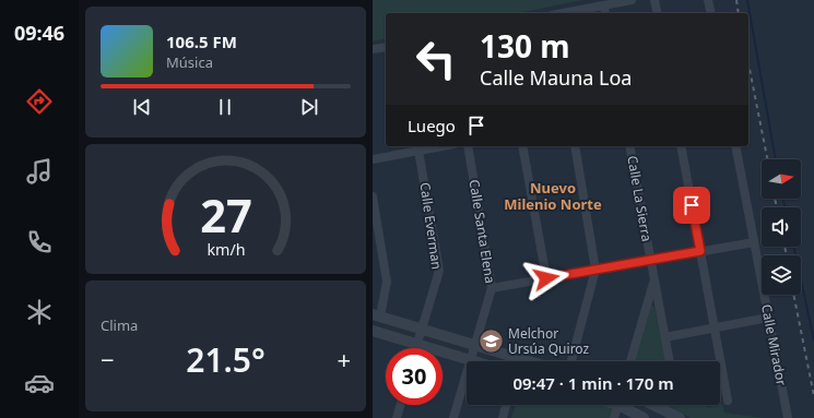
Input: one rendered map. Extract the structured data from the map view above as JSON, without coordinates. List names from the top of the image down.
{
  "streets": {
    "street": [
      "Calle La Sierra",
      "Calle Everman",
      "Calle Santa Elena",
      "Calle Mirador"
    ]
  },
  "districts": ["Nuevo Milenio Norte"],
  "places": {
    "school or university": ["Melchor Ursúa Quiroz"]
  },
  "north": "right",
  "page": {
    "tabs": "09:46",
    "turn": ["130 m", "Calle Mauna Loa"],
    "song": ["106.5 FM", "Música"],
    "then": "Luego",
    "tile": "Clima",
    "heat": ["−", "21.5°", "+"],
    "limit": "30",
    "trip": "09:47 · 1 min · 170 m",
    "gauge": ["27", "km/h"]
  }
}
